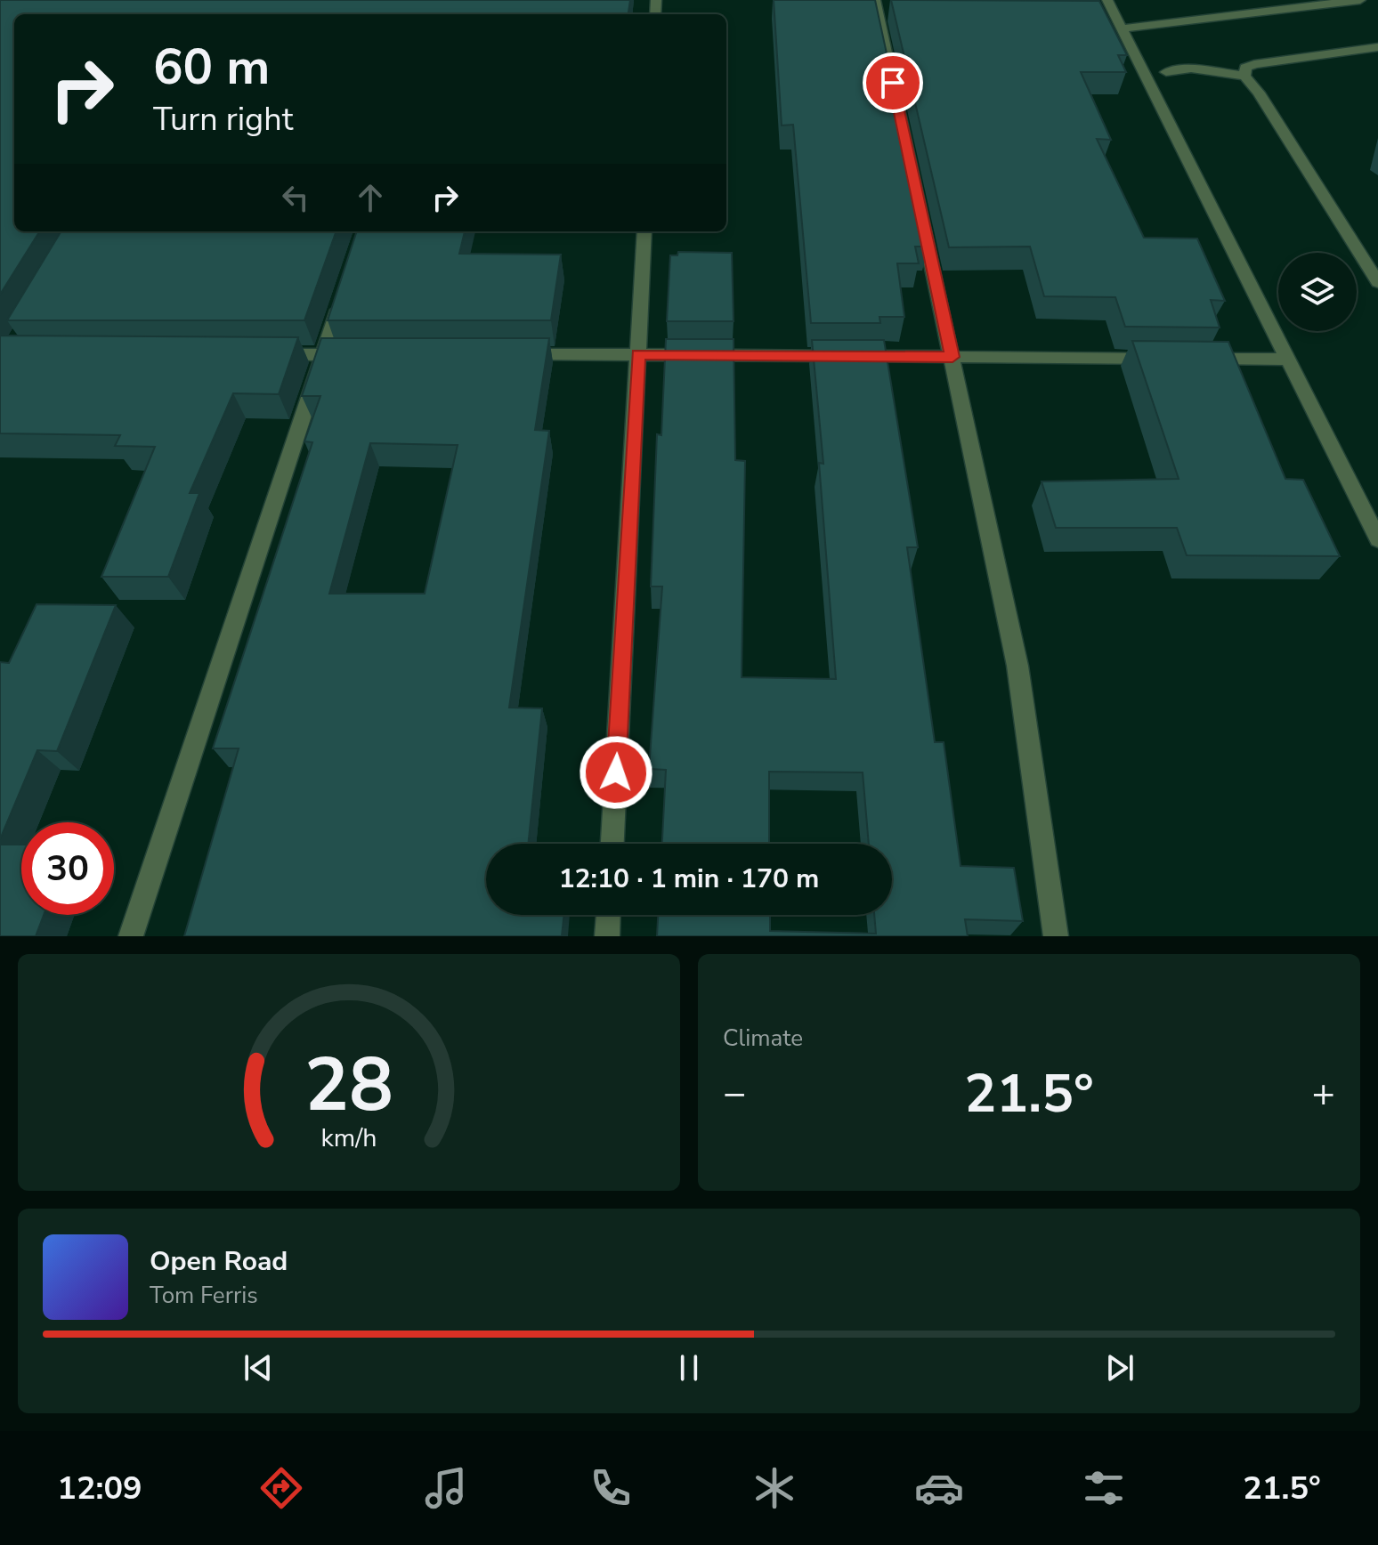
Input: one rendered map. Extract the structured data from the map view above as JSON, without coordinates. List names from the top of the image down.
{
  "page": {
    "turn": ["60 m", "Turn right"],
    "limit": "30",
    "trip": "12:10 · 1 min · 170 m",
    "tile": "Climate",
    "heat": ["−", "21.5°", "+"],
    "song": ["Open Road", "Tom Ferris"],
    "tabs": ["12:09", "21.5°"],
    "gauge": ["28", "km/h"]
  }
}
